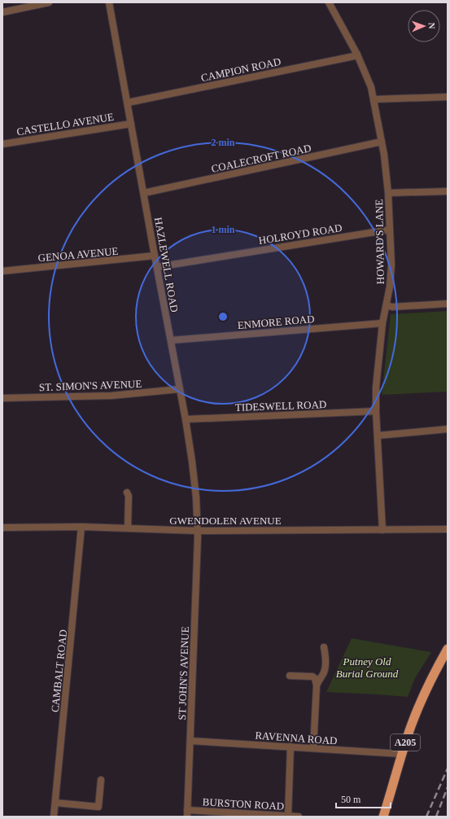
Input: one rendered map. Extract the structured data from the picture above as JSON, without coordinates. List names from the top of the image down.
{
  "streets": {
    "highway": ["A205"],
    "street": [
      "CAMPION ROAD",
      "CASTELLO AVENUE",
      "COALECROFT ROAD",
      "HOLROYD ROAD",
      "HOWARD'S LANE",
      "GENOA AVENUE",
      "HAZLEWELL ROAD",
      "ENMORE ROAD",
      "ST. SIMON'S AVENUE",
      "TIDESWELL ROAD",
      "GWENDOLEN AVENUE",
      "CAMBALT ROAD",
      "ST JOHN'S AVENUE",
      "RAVENNA ROAD",
      "BURSTON ROAD"
    ]
  },
  "crossings": [
    ["CAMPION ROAD", "HOWARD'S LANE"],
    ["CAMPION ROAD", "HAZLEWELL ROAD"],
    ["CASTELLO AVENUE", "HAZLEWELL ROAD"],
    ["COALECROFT ROAD", "HOWARD'S LANE"],
    ["COALECROFT ROAD", "HAZLEWELL ROAD"],
    ["HOLROYD ROAD", "HOWARD'S LANE"],
    ["HOLROYD ROAD", "HAZLEWELL ROAD"],
    ["HOWARD'S LANE", "ENMORE ROAD"],
    ["HOWARD'S LANE", "TIDESWELL ROAD"],
    ["HOWARD'S LANE", "GWENDOLEN AVENUE"],
    ["GENOA AVENUE", "HAZLEWELL ROAD"],
    ["HAZLEWELL ROAD", "ENMORE ROAD"],
    ["HAZLEWELL ROAD", "ST. SIMON'S AVENUE"],
    ["HAZLEWELL ROAD", "TIDESWELL ROAD"],
    ["HAZLEWELL ROAD", "GWENDOLEN AVENUE"],
    ["HAZLEWELL ROAD", "ST JOHN'S AVENUE"],
    ["GWENDOLEN AVENUE", "CAMBALT ROAD"],
    ["GWENDOLEN AVENUE", "ST JOHN'S AVENUE"],
    ["ST JOHN'S AVENUE", "RAVENNA ROAD"],
    ["ST JOHN'S AVENUE", "BURSTON ROAD"],
    ["RAVENNA ROAD", "A205"]
  ],
  "parks": ["Putney Old Burial Ground"],
  "scale_bar": "50 m",
  "north": "right",
  "rings": ["2 min", "1 min"]
}
